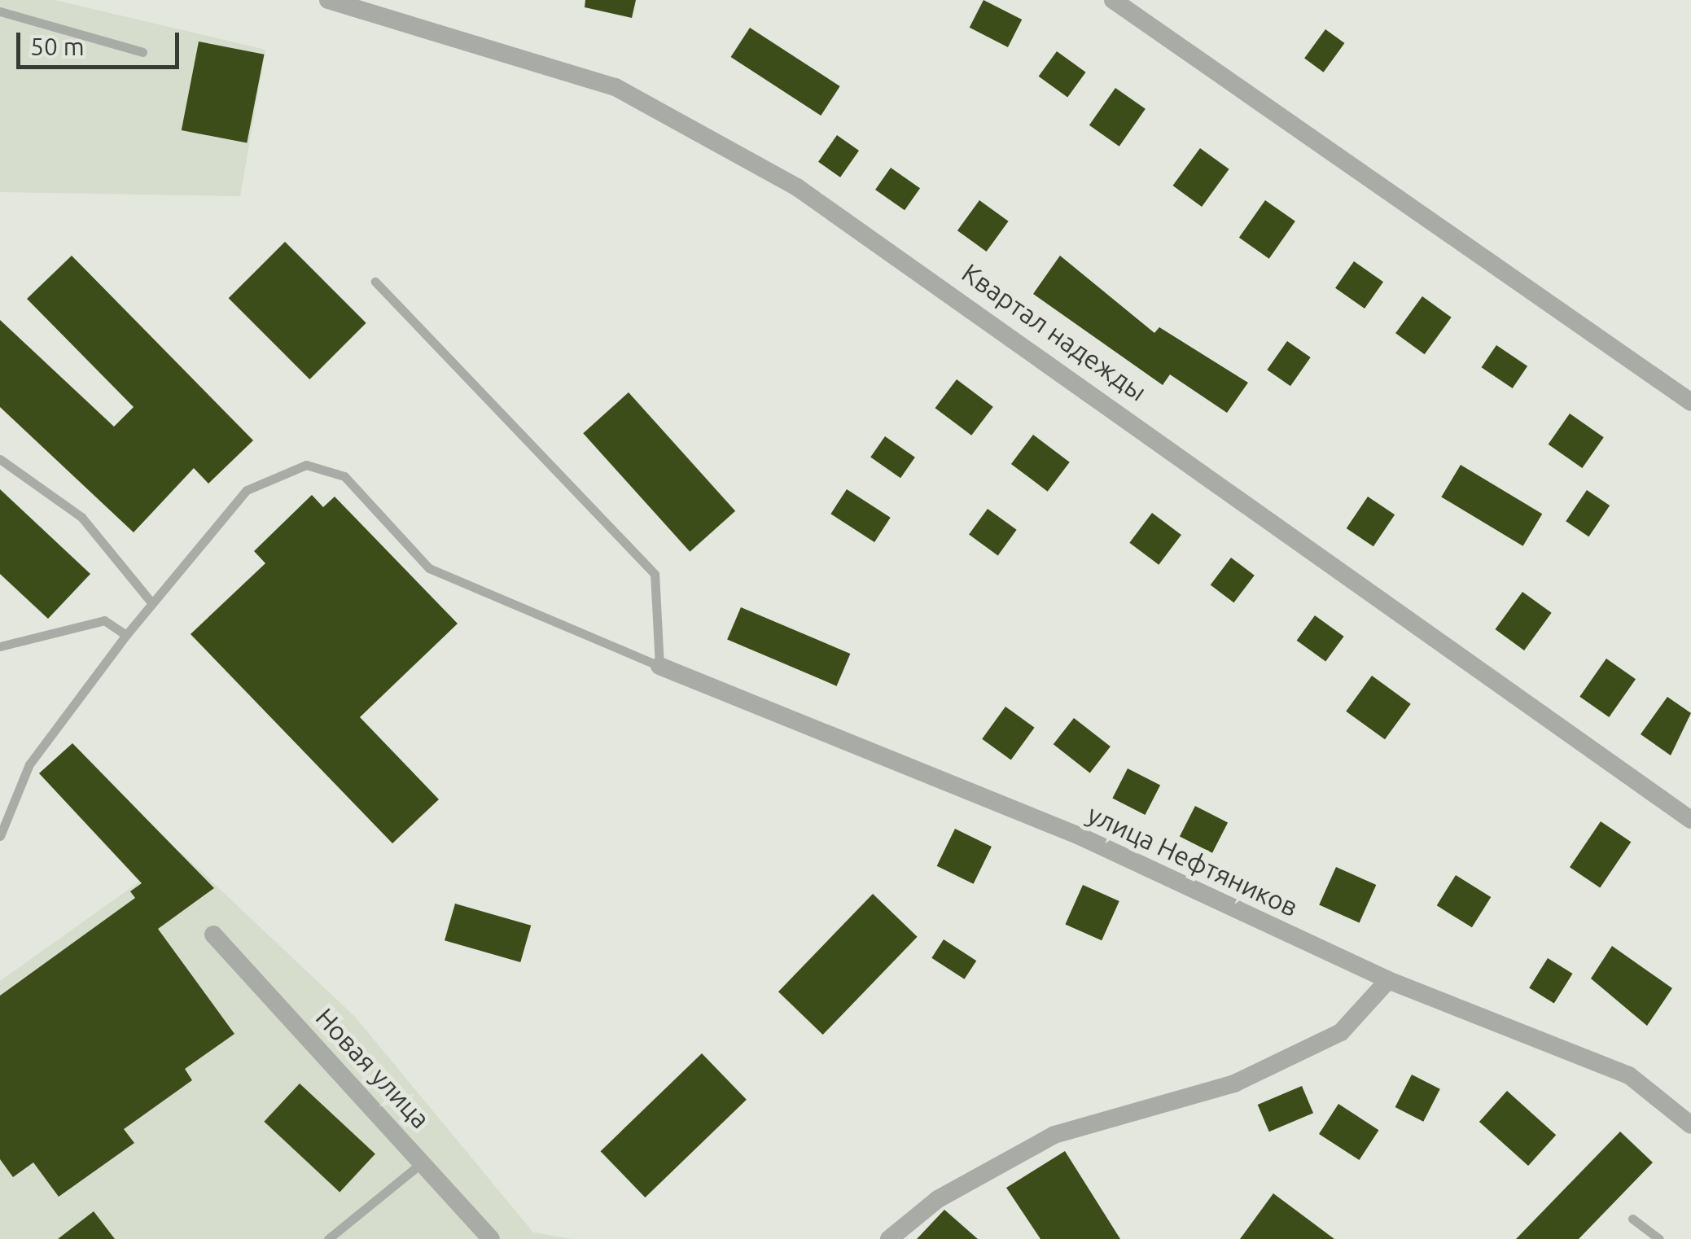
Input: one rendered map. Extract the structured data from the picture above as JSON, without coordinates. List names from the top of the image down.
{
  "streets": {
    "street": ["Квартал надежды", "улица Нефтяников", "Новая улица"]
  },
  "scale_bar": "50 m"
}
